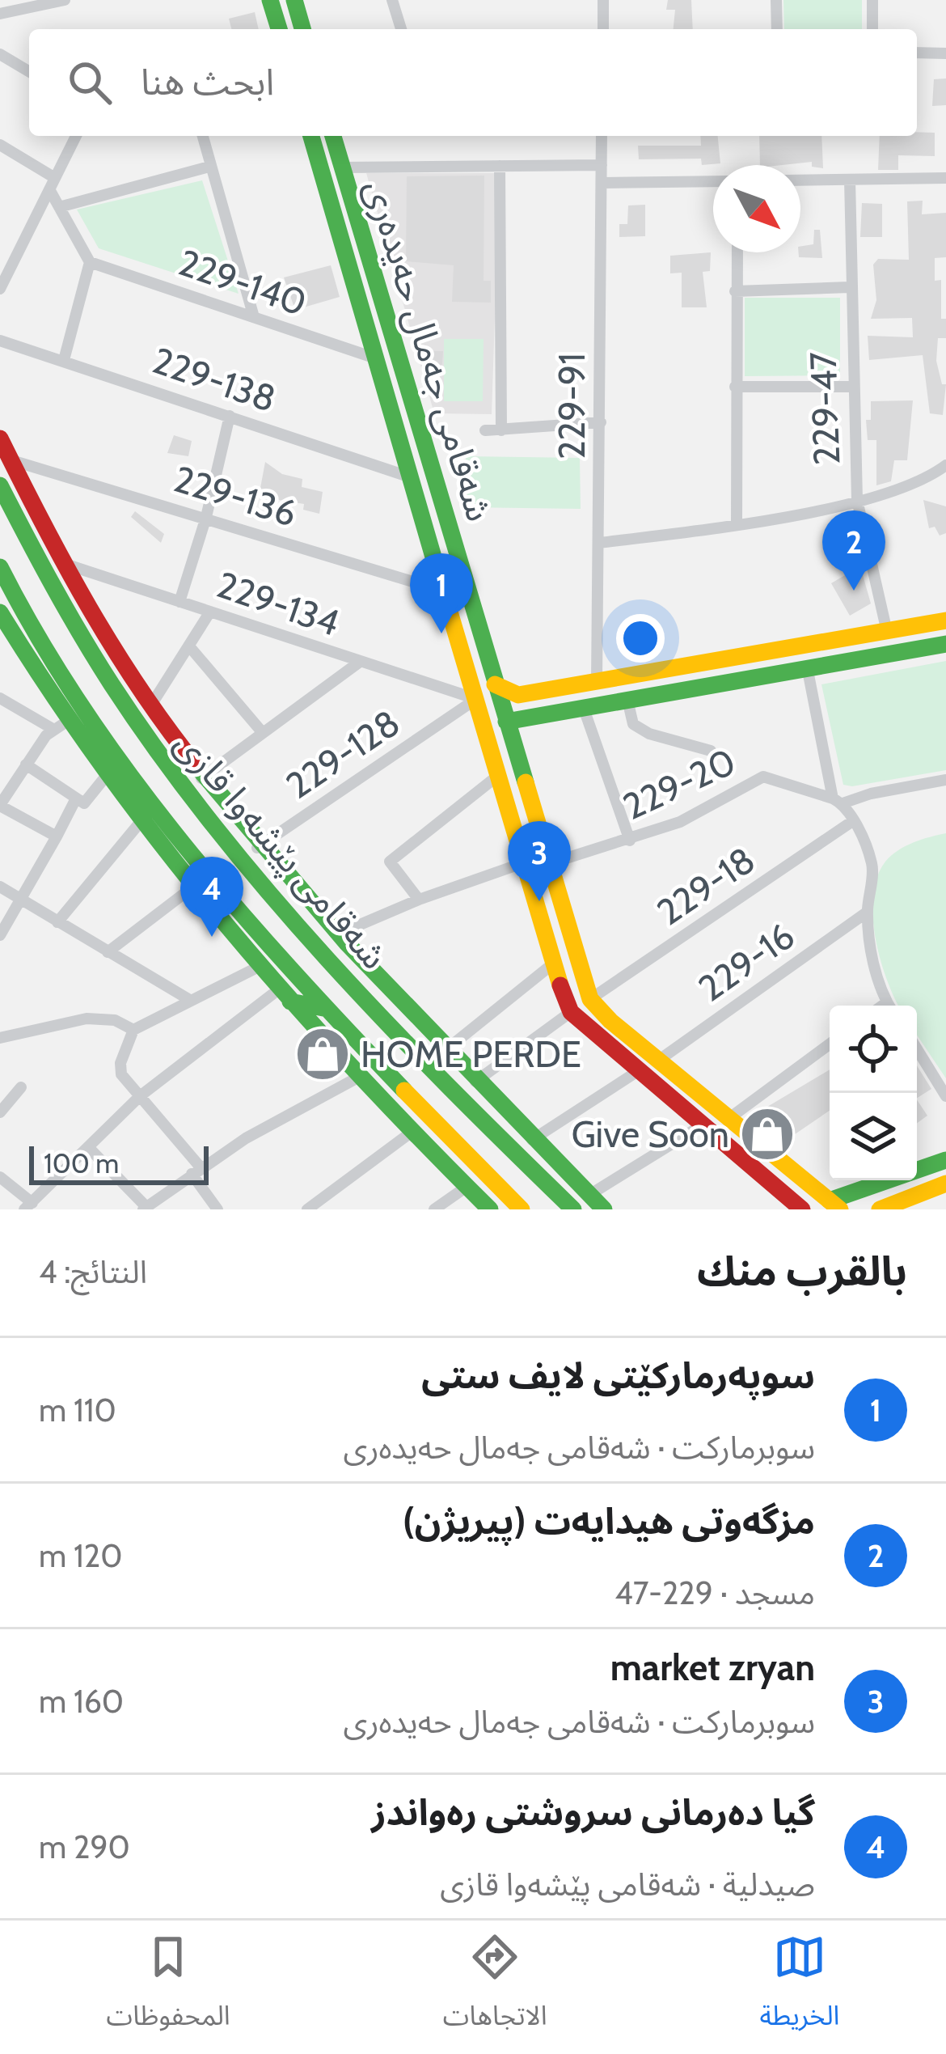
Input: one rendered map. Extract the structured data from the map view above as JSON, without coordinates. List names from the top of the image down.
{
  "streets": {
    "main road": ["شەقامی جەمال حەیدەری", "شەقامی پێشەوا قازی"],
    "street": [
      "229-140",
      "229-138",
      "229-91",
      "229-47",
      "229-136",
      "229-134",
      "229-128",
      "229-20",
      "229-18",
      "229-16"
    ]
  },
  "crossings": [
    ["229-140", "شەقامی جەمال حەیدەری"],
    ["شەقامی جەمال حەیدەری", "229-138"],
    ["شەقامی جەمال حەیدەری", "229-136"],
    ["شەقامی جەمال حەیدەری", "229-134"],
    ["شەقامی جەمال حەیدەری", "229-128"],
    ["شەقامی جەمال حەیدەری", "229-20"],
    ["شەقامی جەمال حەیدەری", "229-18"],
    ["229-134", "229-128"],
    ["229-128", "شەقامی پێشەوا قازی"]
  ],
  "places": {
    "shop": ["HOME PERDE", "Give Soon"]
  },
  "scale_bar": "100 m",
  "north": "bottom right",
  "page": {
    "search": "ابحث هنا",
    "pins": [
      "2",
      "1",
      "3",
      "4"
    ],
    "scale": "100 m",
    "heading": ["بالقرب منك", "النتائج: 4"],
    "list": [
      {
        "mark": "1",
        "name": "سوپەرمارکێتی لایف ستی",
        "note": "سوبرماركت · شەقامی جەمال حەیدەری",
        "value": "110 m"
      },
      {
        "mark": "2",
        "name": "مزگه‌وتی هیدایه‌ت (پیریژن)",
        "note": "مسجد · 229-47",
        "value": "120 m"
      },
      {
        "mark": "3",
        "name": "market zryan",
        "note": "سوبرماركت · شەقامی جەمال حەیدەری",
        "value": "160 m"
      },
      {
        "mark": "4",
        "name": "گیا دەرمانی سروشتی رەواندز",
        "note": "صيدلية · شەقامی پێشەوا قازی",
        "value": "290 m"
      }
    ],
    "nav": ["الخريطة", "الاتجاهات", "المحفوظات"]
  }
}
